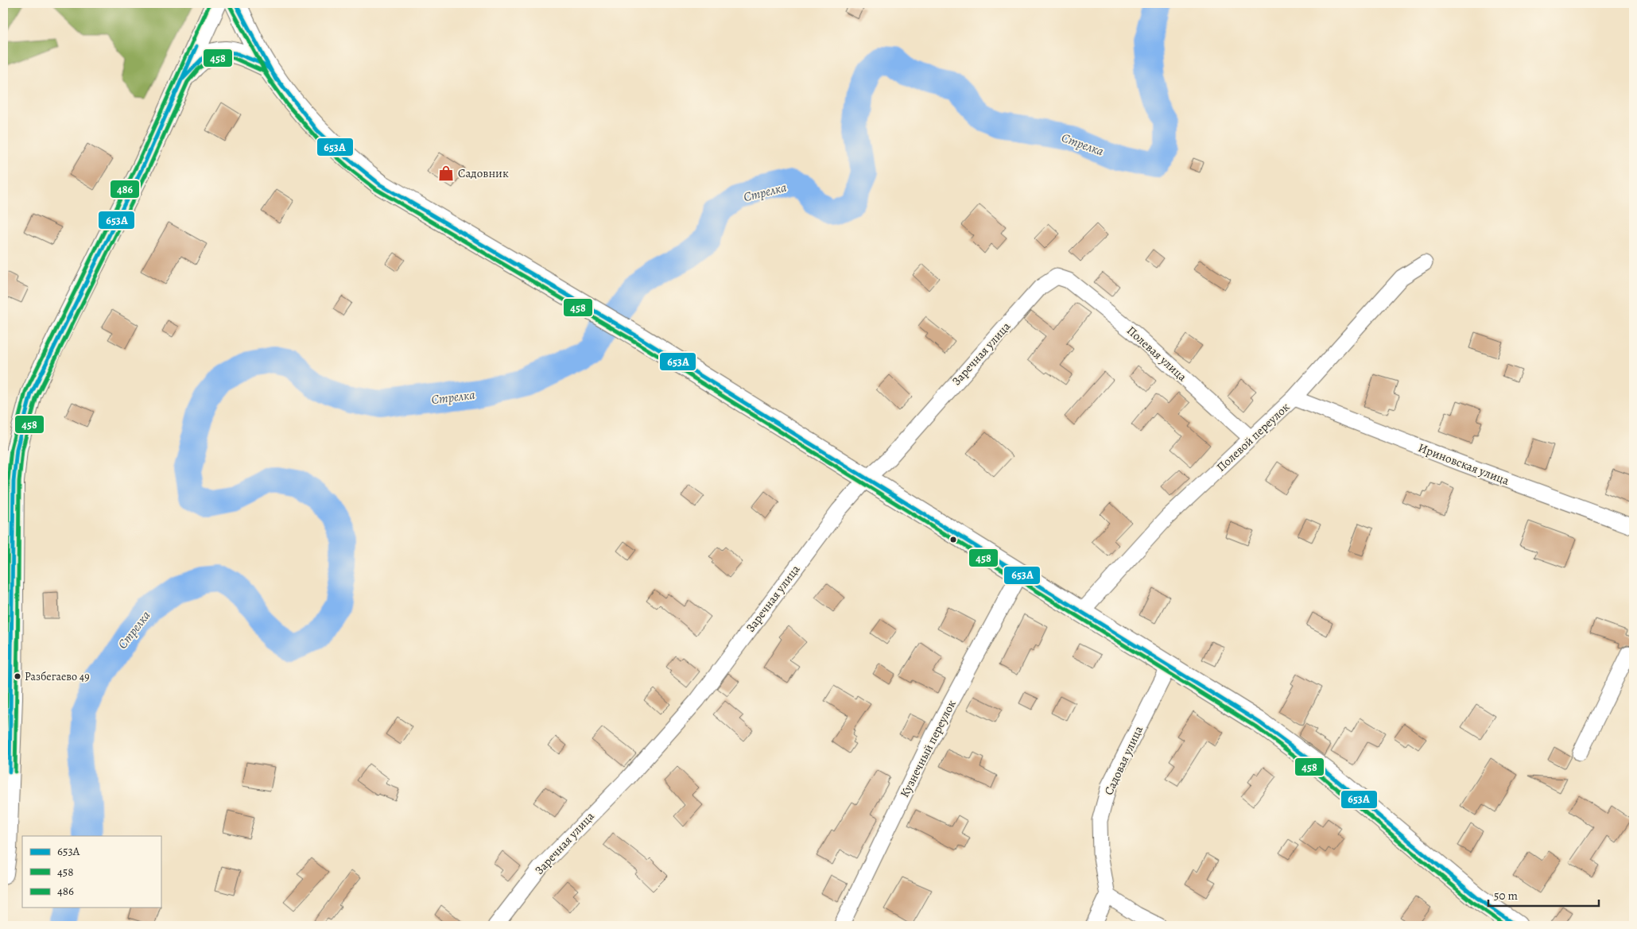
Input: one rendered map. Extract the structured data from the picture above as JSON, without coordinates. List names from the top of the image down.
{
  "streets": {
    "street": [
      "Заречная улица",
      "Полевая улица",
      "Полевой переулок",
      "Ириновская улица",
      "Кузнечный переулок",
      "Садовая улица"
    ]
  },
  "crossings": [
    ["Заречная улица", "Полевая улица"],
    ["Полевая улица", "Полевой переулок"],
    ["Полевой переулок", "Ириновская улица"]
  ],
  "water": ["Стрелка"],
  "places": {
    "shop": ["Садовник"],
    "other": ["Разбегаево 49"]
  },
  "lines": ["transit line 653А", "transit line 486", "transit line 458"],
  "legend": ["653А", "458", "486"],
  "scale_bar": "50 m"
}
